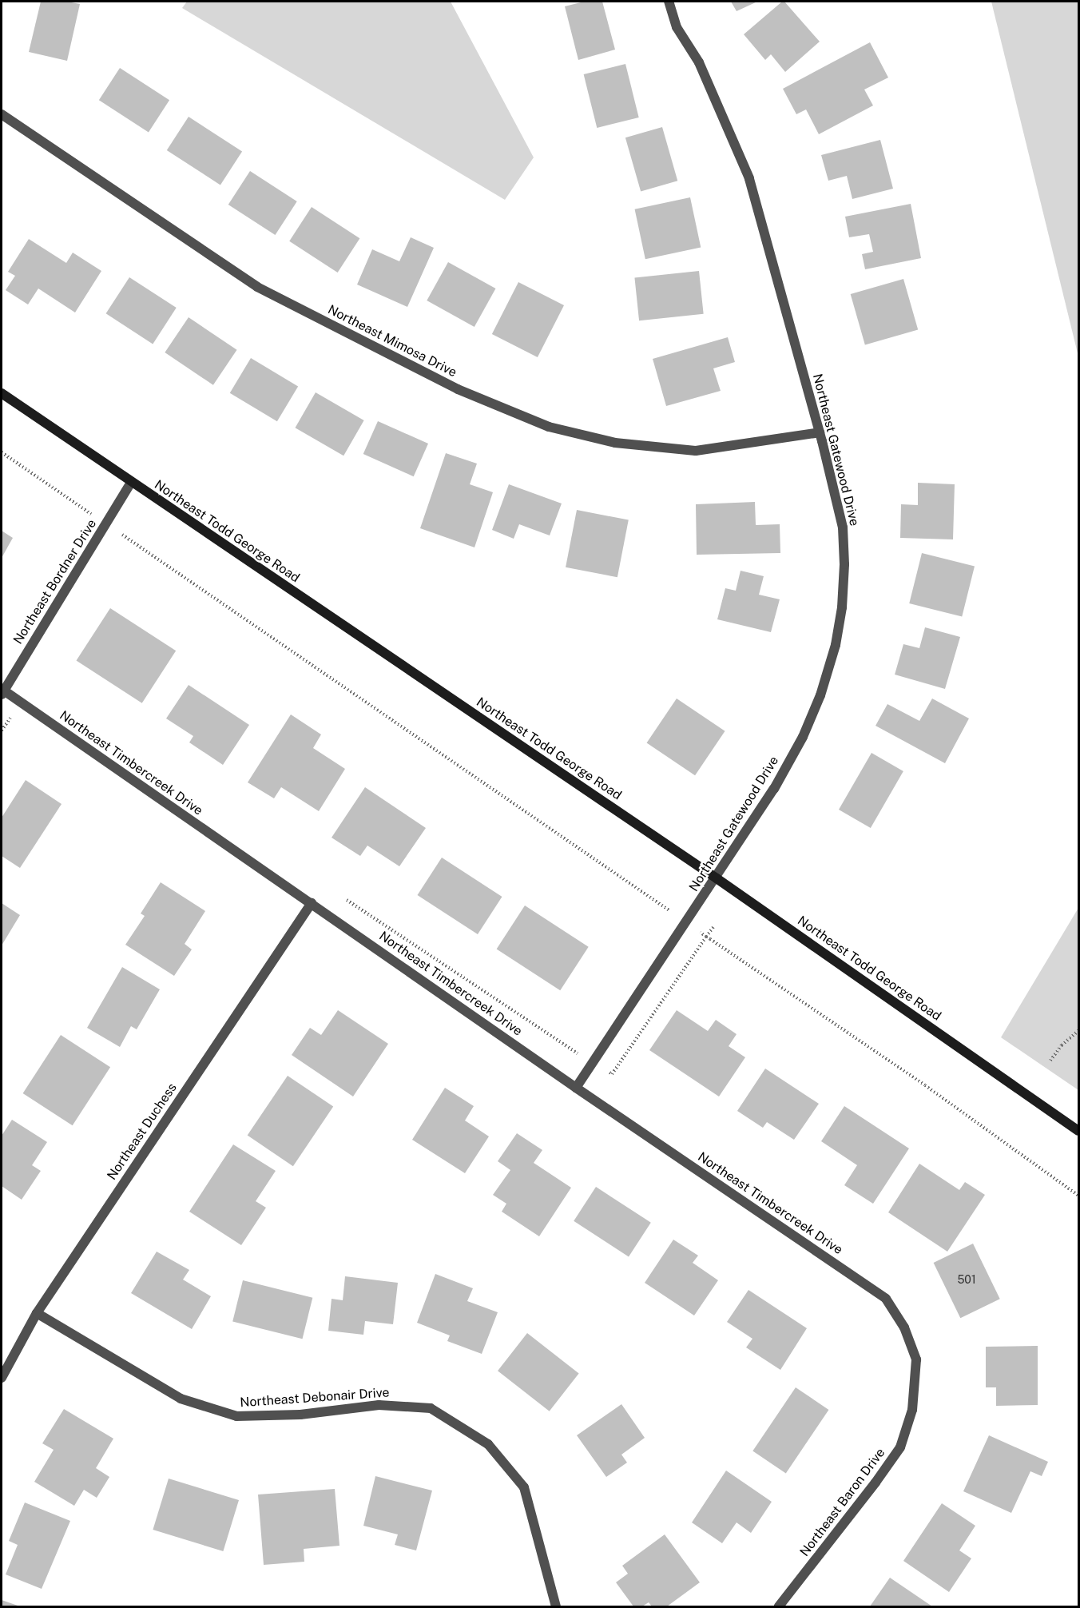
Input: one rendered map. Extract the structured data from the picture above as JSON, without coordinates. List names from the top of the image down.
{
  "streets": {
    "main road": ["Northeast Todd George Road"],
    "street": [
      "Northeast Mimosa Drive",
      "Northeast Gatewood Drive",
      "Northeast Bordner Drive",
      "Northeast Timbercreek Drive",
      "Northeast Duchess",
      "Northeast Debonair Drive",
      "Northeast Baron Drive"
    ]
  },
  "crossings": [
    ["Northeast Mimosa Drive", "Northeast Gatewood Drive"],
    ["Northeast Gatewood Drive", "Northeast Todd George Road"],
    ["Northeast Gatewood Drive", "Northeast Timbercreek Drive"],
    ["Northeast Todd George Road", "Northeast Bordner Drive"],
    ["Northeast Bordner Drive", "Northeast Timbercreek Drive"],
    ["Northeast Timbercreek Drive", "Northeast Duchess"],
    ["Northeast Timbercreek Drive", "Northeast Baron Drive"],
    ["Northeast Duchess", "Northeast Debonair Drive"]
  ],
  "house_numbers": ["501"]
}
